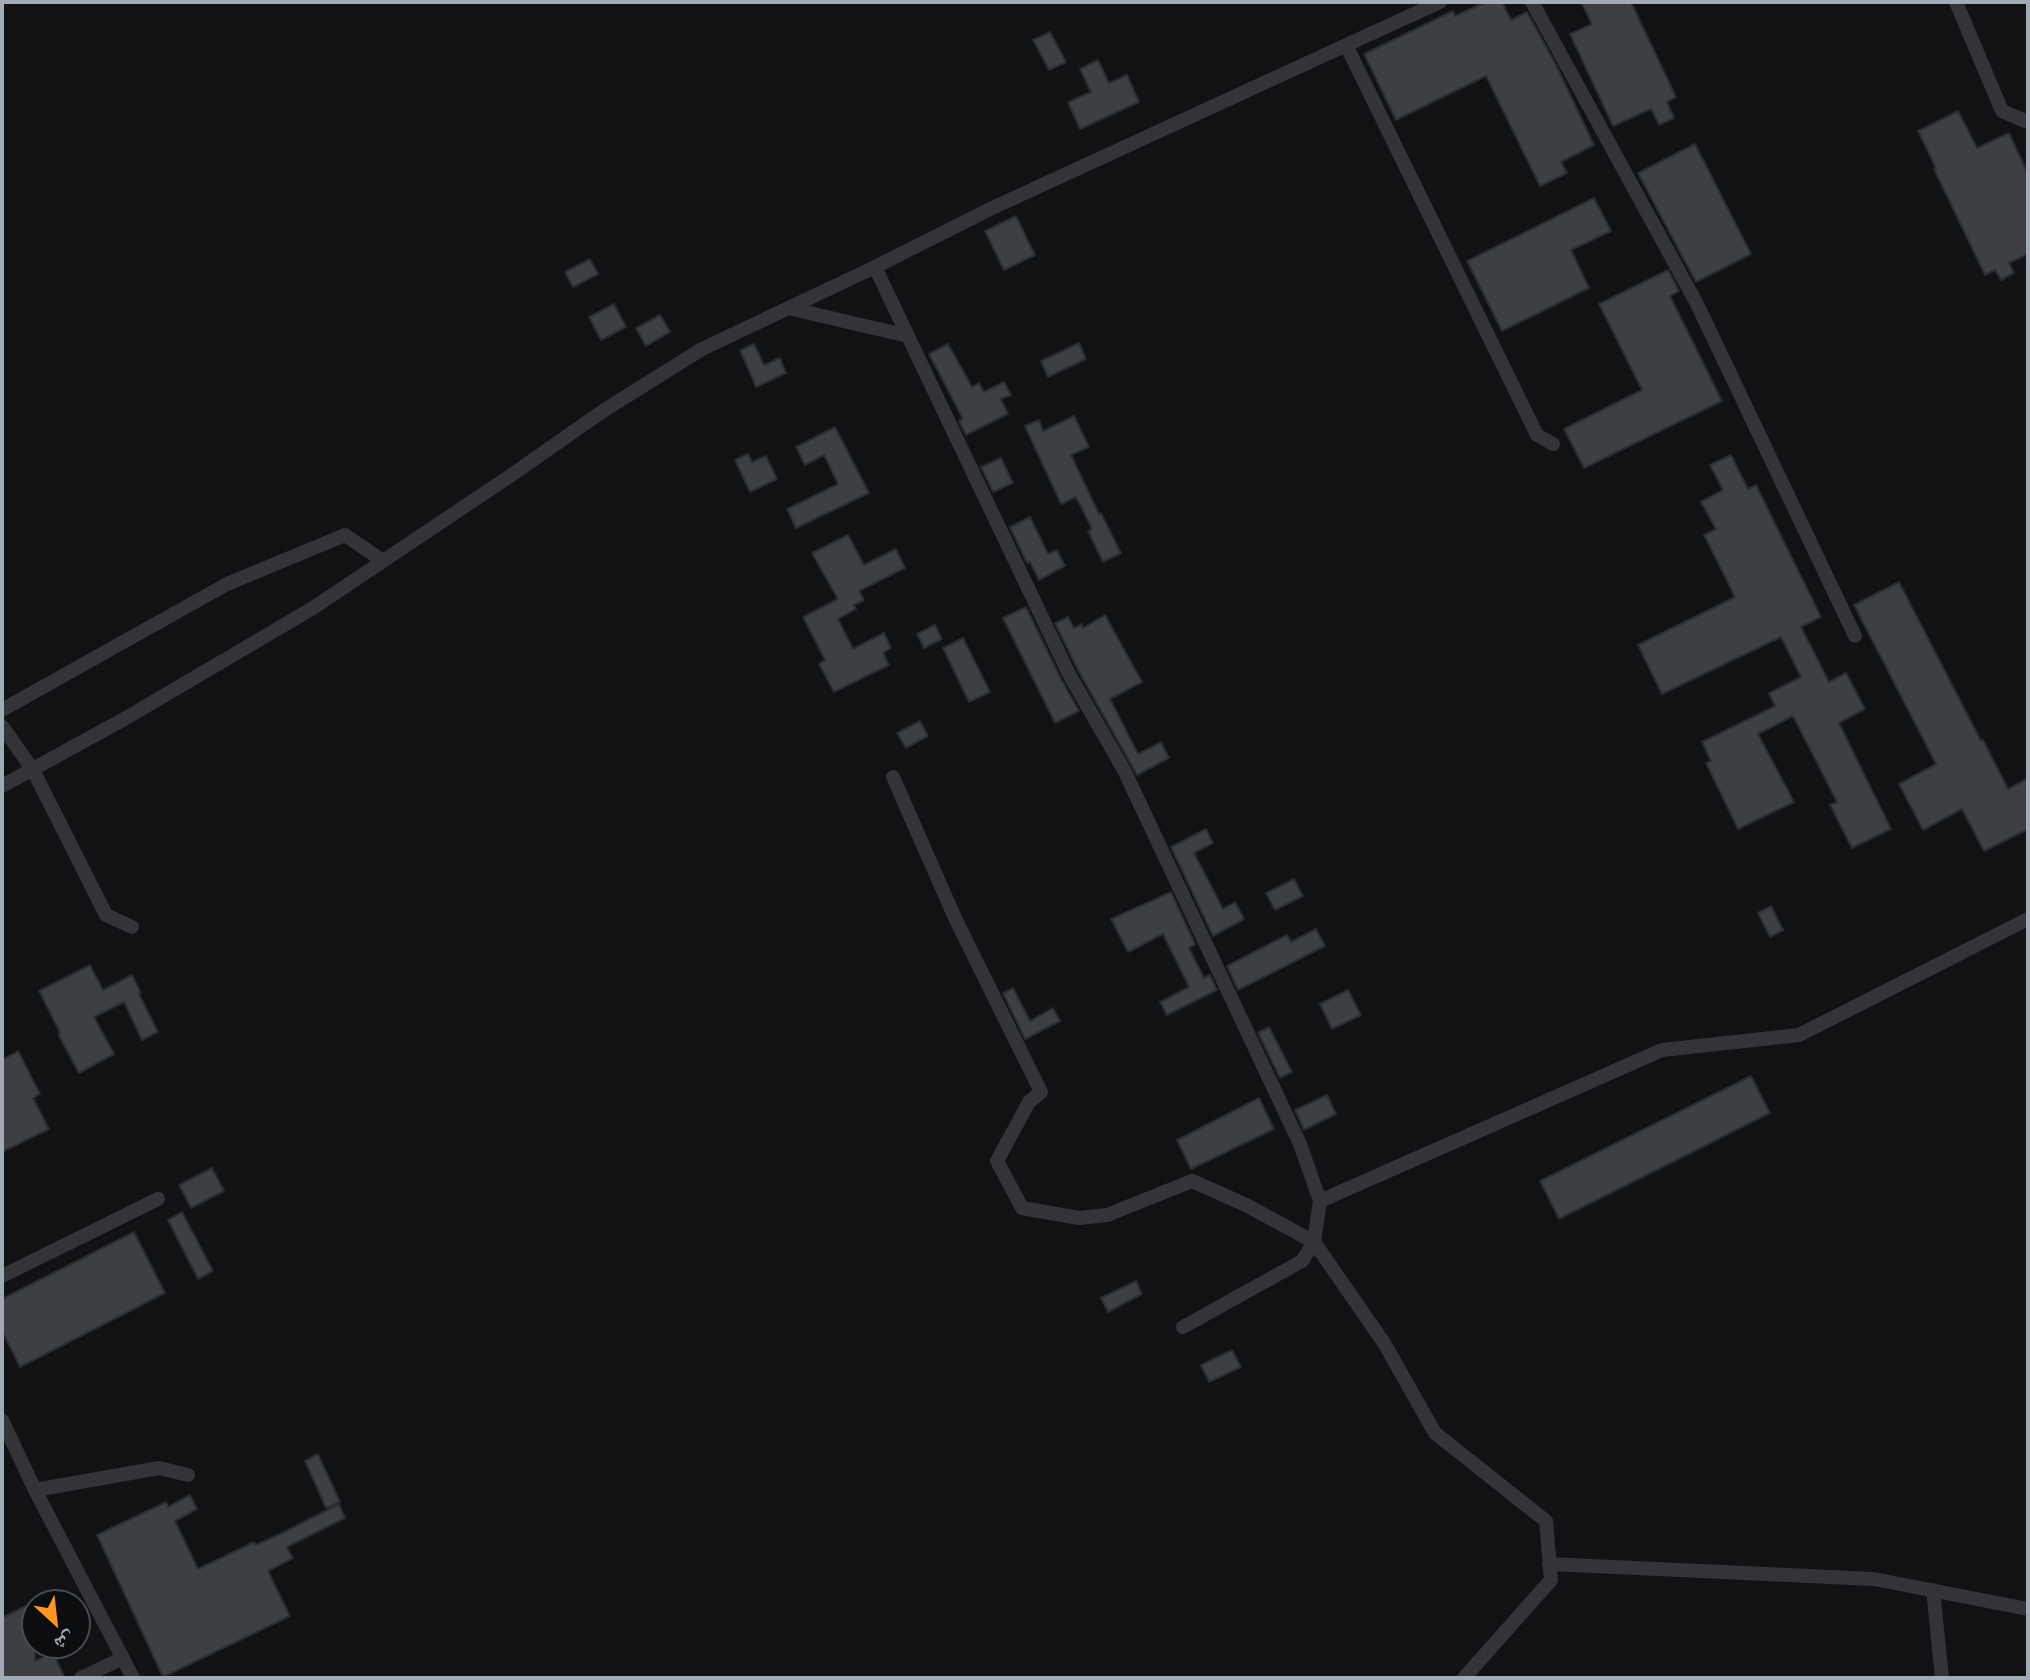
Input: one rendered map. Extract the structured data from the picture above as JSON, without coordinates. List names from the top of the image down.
{
  "north": "bottom right"
}
